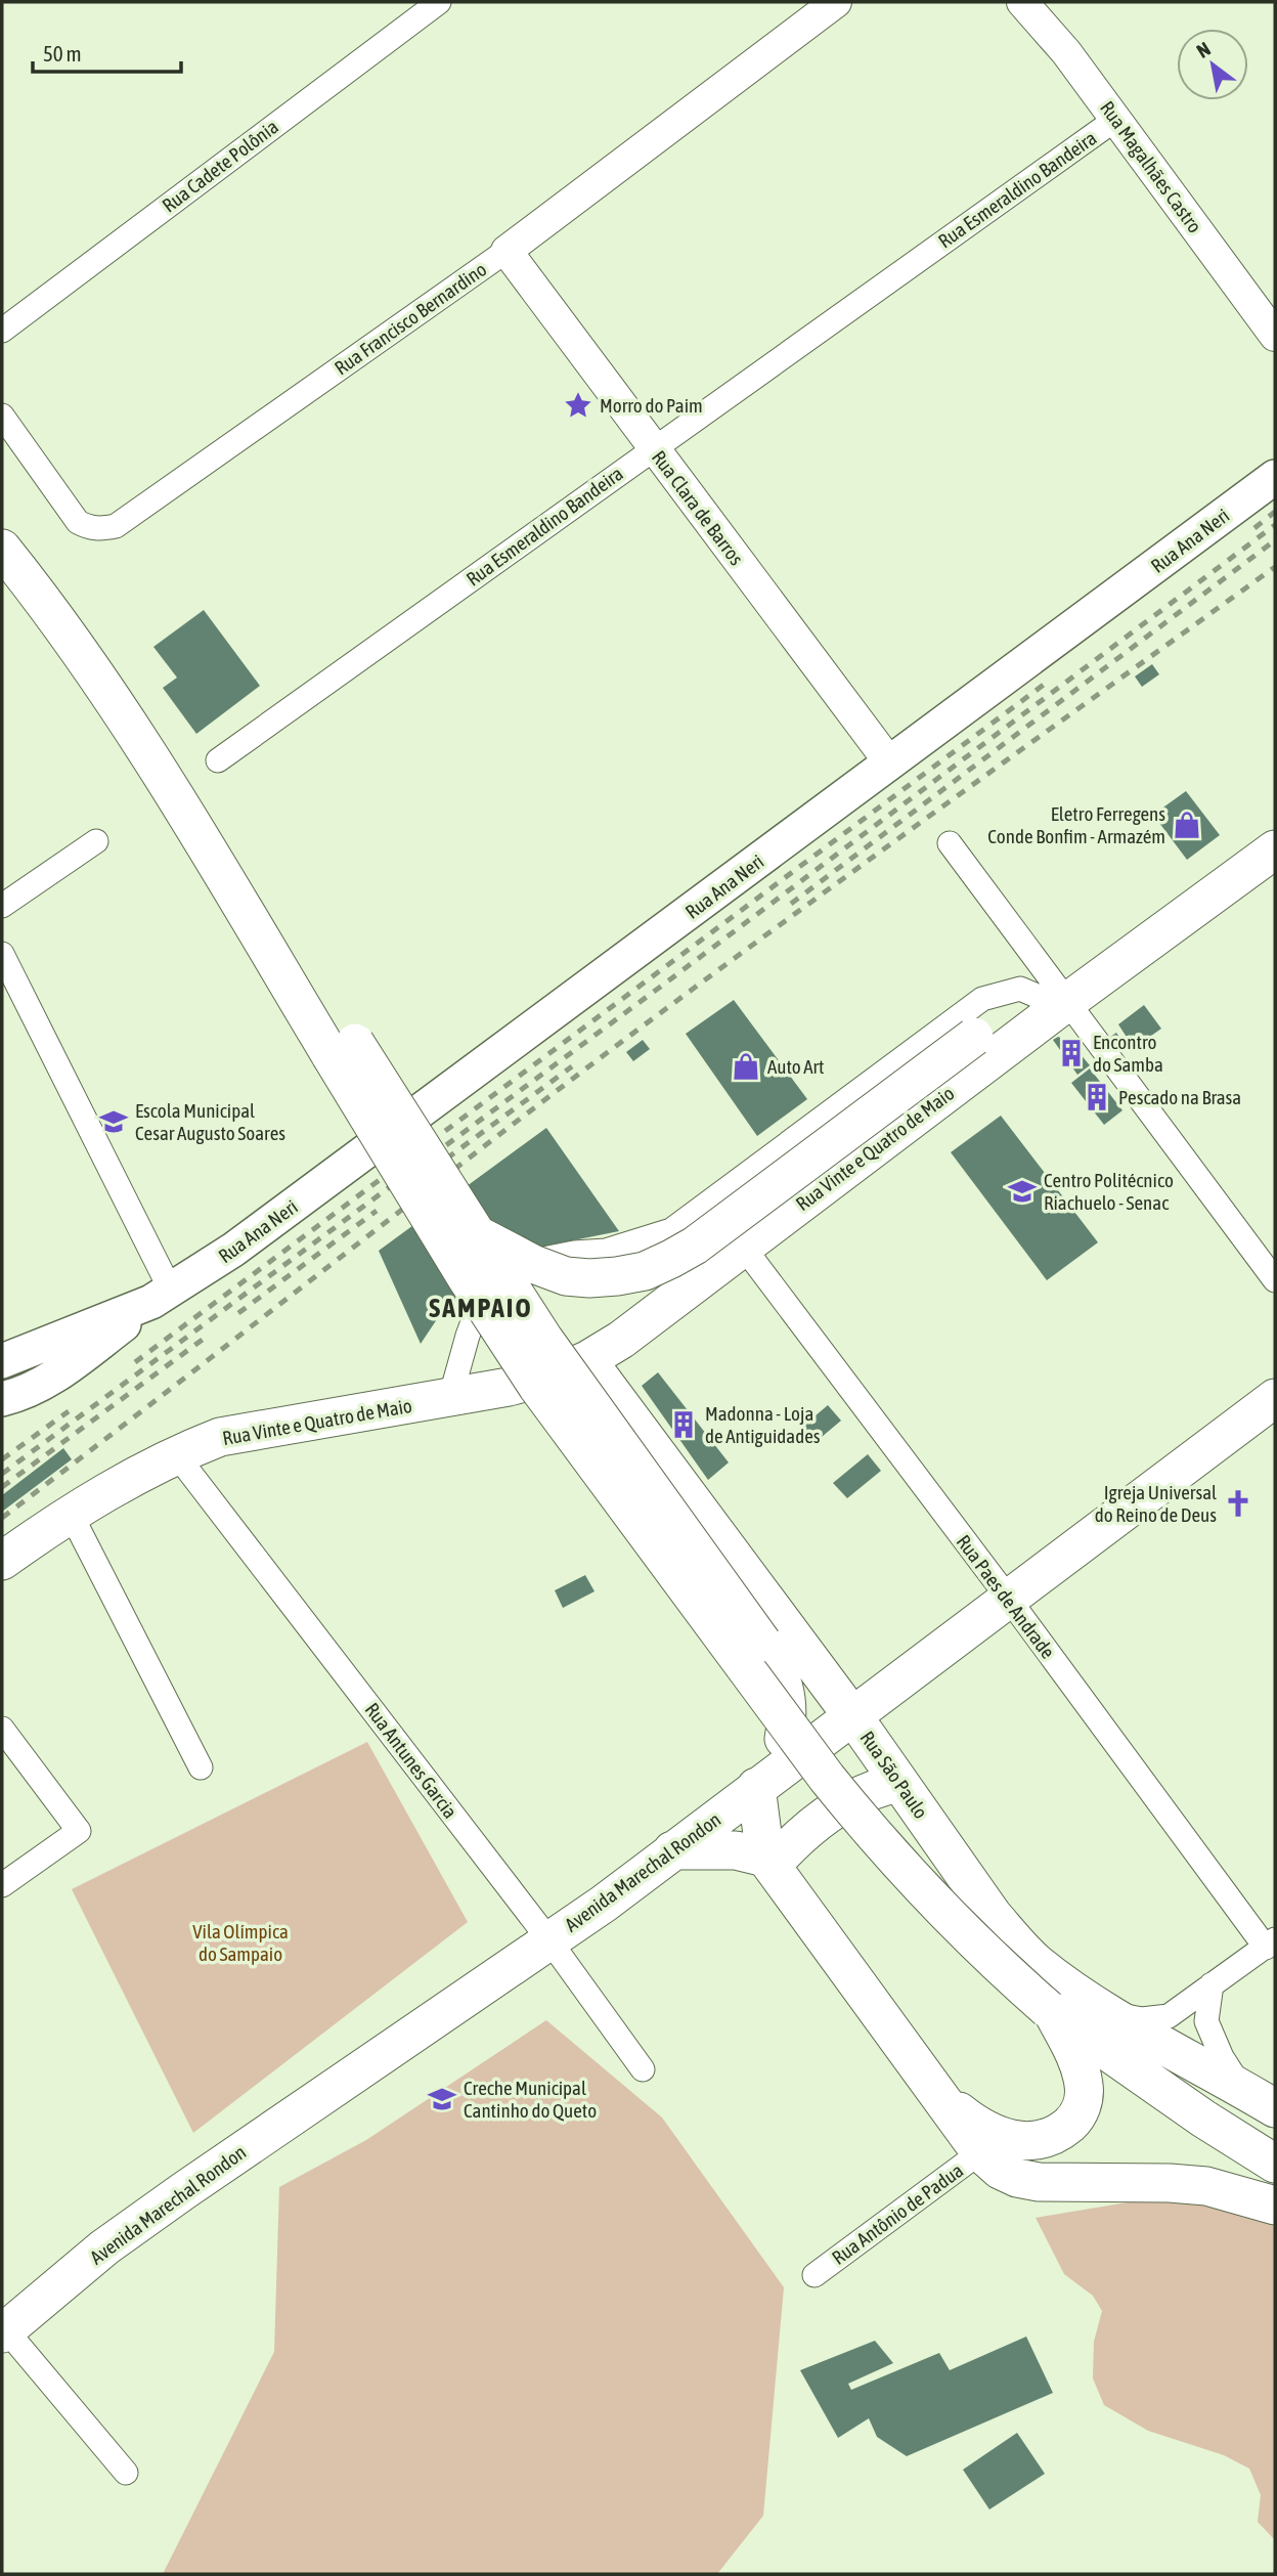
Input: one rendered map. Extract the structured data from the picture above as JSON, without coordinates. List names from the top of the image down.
{
  "streets": {
    "main road": [
      "Rua Ana Neri",
      "Rua Vinte e Quatro de Maio",
      "Rua São Paulo",
      "Avenida Marechal Rondon"
    ],
    "street": [
      "Rua Cadete Polônia",
      "Rua Magalhães Castro",
      "Rua Esmeraldino Bandeira",
      "Rua Francisco Bernardino",
      "Rua Clara de Barros",
      "Rua Paes de Andrade",
      "Rua Antunes Garcia",
      "Rua Antônio de Padua"
    ]
  },
  "crossings": [
    ["Rua Magalhães Castro", "Rua Esmeraldino Bandeira"],
    ["Rua Esmeraldino Bandeira", "Rua Clara de Barros"],
    ["Rua Francisco Bernardino", "Rua Clara de Barros"],
    ["Rua Clara de Barros", "Rua Ana Neri"],
    ["Rua Vinte e Quatro de Maio", "Rua Paes de Andrade"],
    ["Rua Vinte e Quatro de Maio", "Rua Antunes Garcia"],
    ["Rua Vinte e Quatro de Maio", "Rua São Paulo"],
    ["Rua Paes de Andrade", "Avenida Marechal Rondon"],
    ["Rua Antunes Garcia", "Avenida Marechal Rondon"],
    ["Rua São Paulo", "Avenida Marechal Rondon"]
  ],
  "districts": ["SAMPAIO"],
  "parks": ["Vila Olímpica do Sampaio"],
  "places": {
    "place": ["Morro do Paim"],
    "shop": ["Eletro Ferregens Conde Bonfim - Armazém", "Auto Art"],
    "building": ["Encontro do Samba", "Pescado na Brasa", "Madonna - Loja de Antiguidades"],
    "school or university": ["Escola Municipal Cesar Augusto Soares", "Centro Politécnico Riachuelo - Senac", "Creche Municipal Cantinho do Queto"],
    "church": ["Igreja Universal do Reino de Deus"]
  },
  "scale_bar": "50 m",
  "north": "top left"
}
